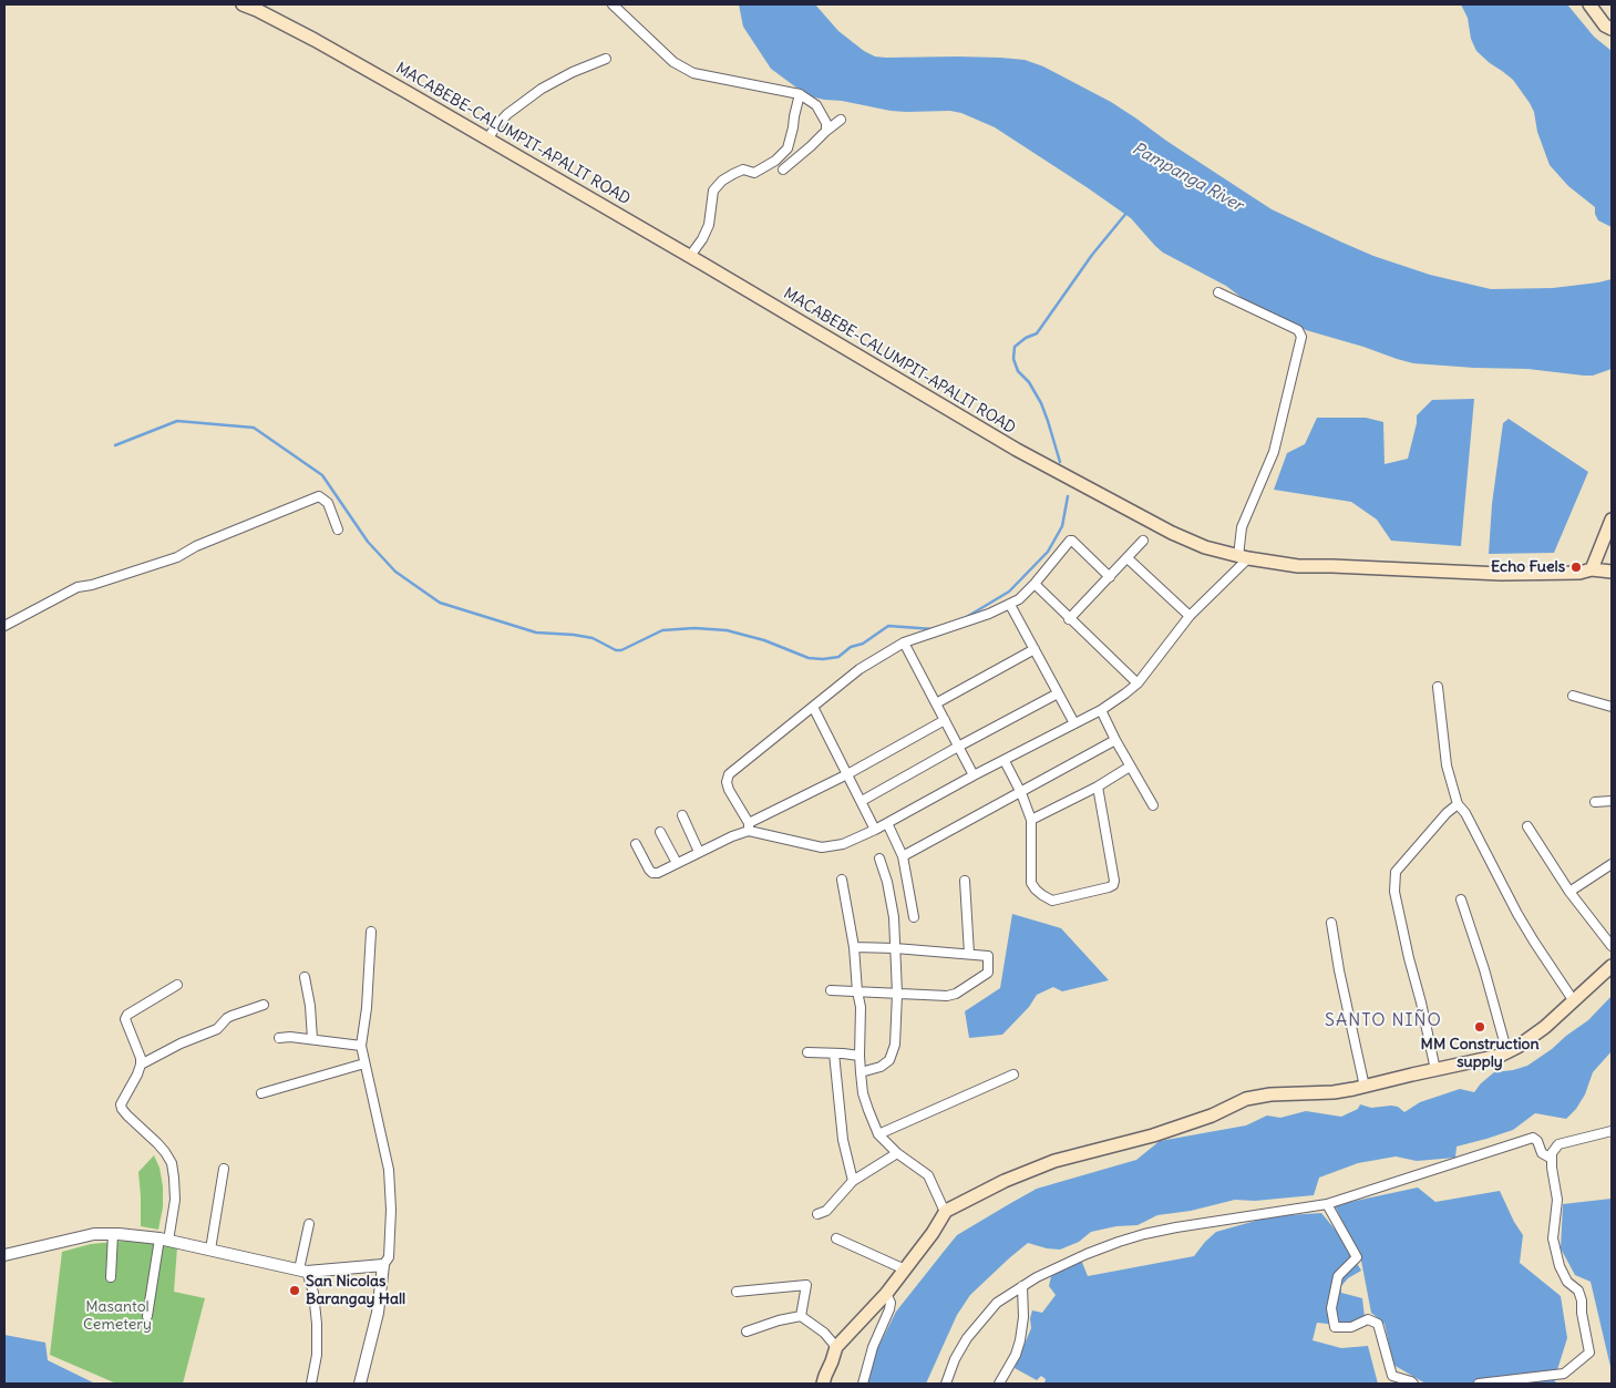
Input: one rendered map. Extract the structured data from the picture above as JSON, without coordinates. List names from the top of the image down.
{
  "streets": {
    "main road": ["MACABEBE-CALUMPIT-APALIT ROAD"]
  },
  "districts": ["SANTO NIÑO"],
  "water": ["Pampanga River"],
  "parks": ["Masantol Cemetery"],
  "places": ["Echo Fuels", "MM Construction supply", "San Nicolas Barangay Hall"]
}
